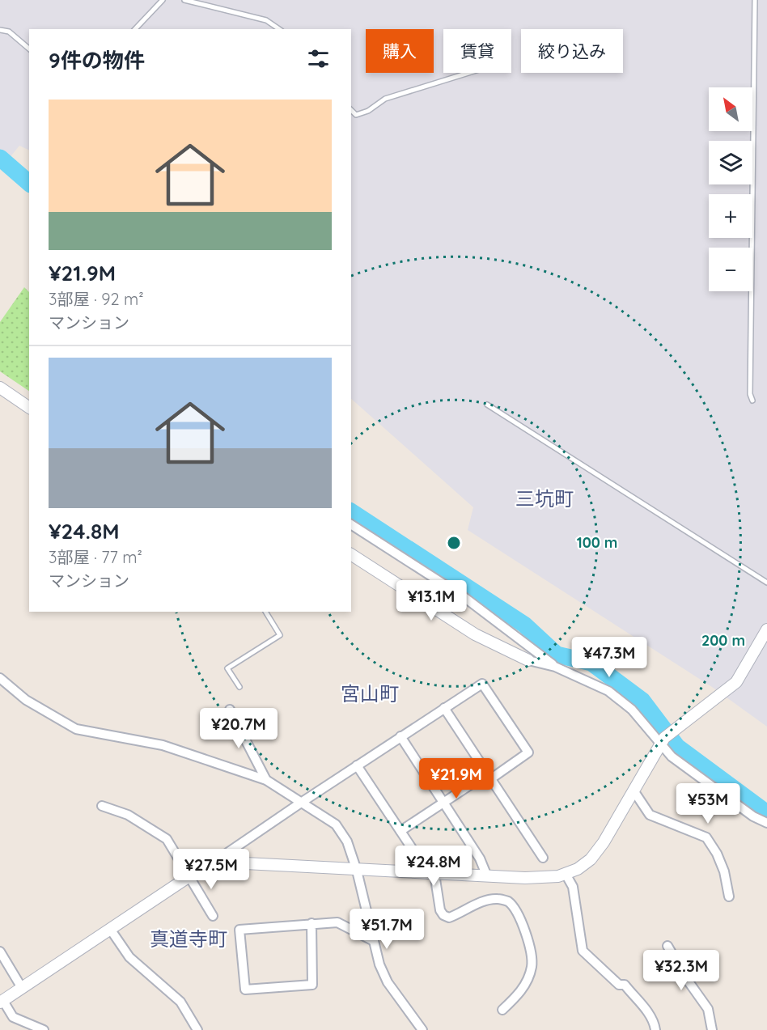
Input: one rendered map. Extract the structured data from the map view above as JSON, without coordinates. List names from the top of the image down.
{
  "districts": ["三坑町", "宮山町", "真道寺町"],
  "north": "top left",
  "page": {
    "chip": ["購入", "賃貸", "絞り込み"],
    "heading": "9件の物件",
    "map_buttons": ["+", "−"],
    "list": [
      {
        "name": "¥21.9M",
        "note": "3部屋 · 92 m² · マンション"
      },
      {
        "name": "¥24.8M",
        "note": "3部屋 · 77 m² · マンション"
      }
    ],
    "price": [
      "¥13.1M",
      "¥47.3M",
      "¥20.7M",
      "¥21.9M",
      "¥53M",
      "¥24.8M",
      "¥27.5M",
      "¥51.7M",
      "¥32.3M"
    ]
  },
  "rings": ["100 m", "200 m"]
}
